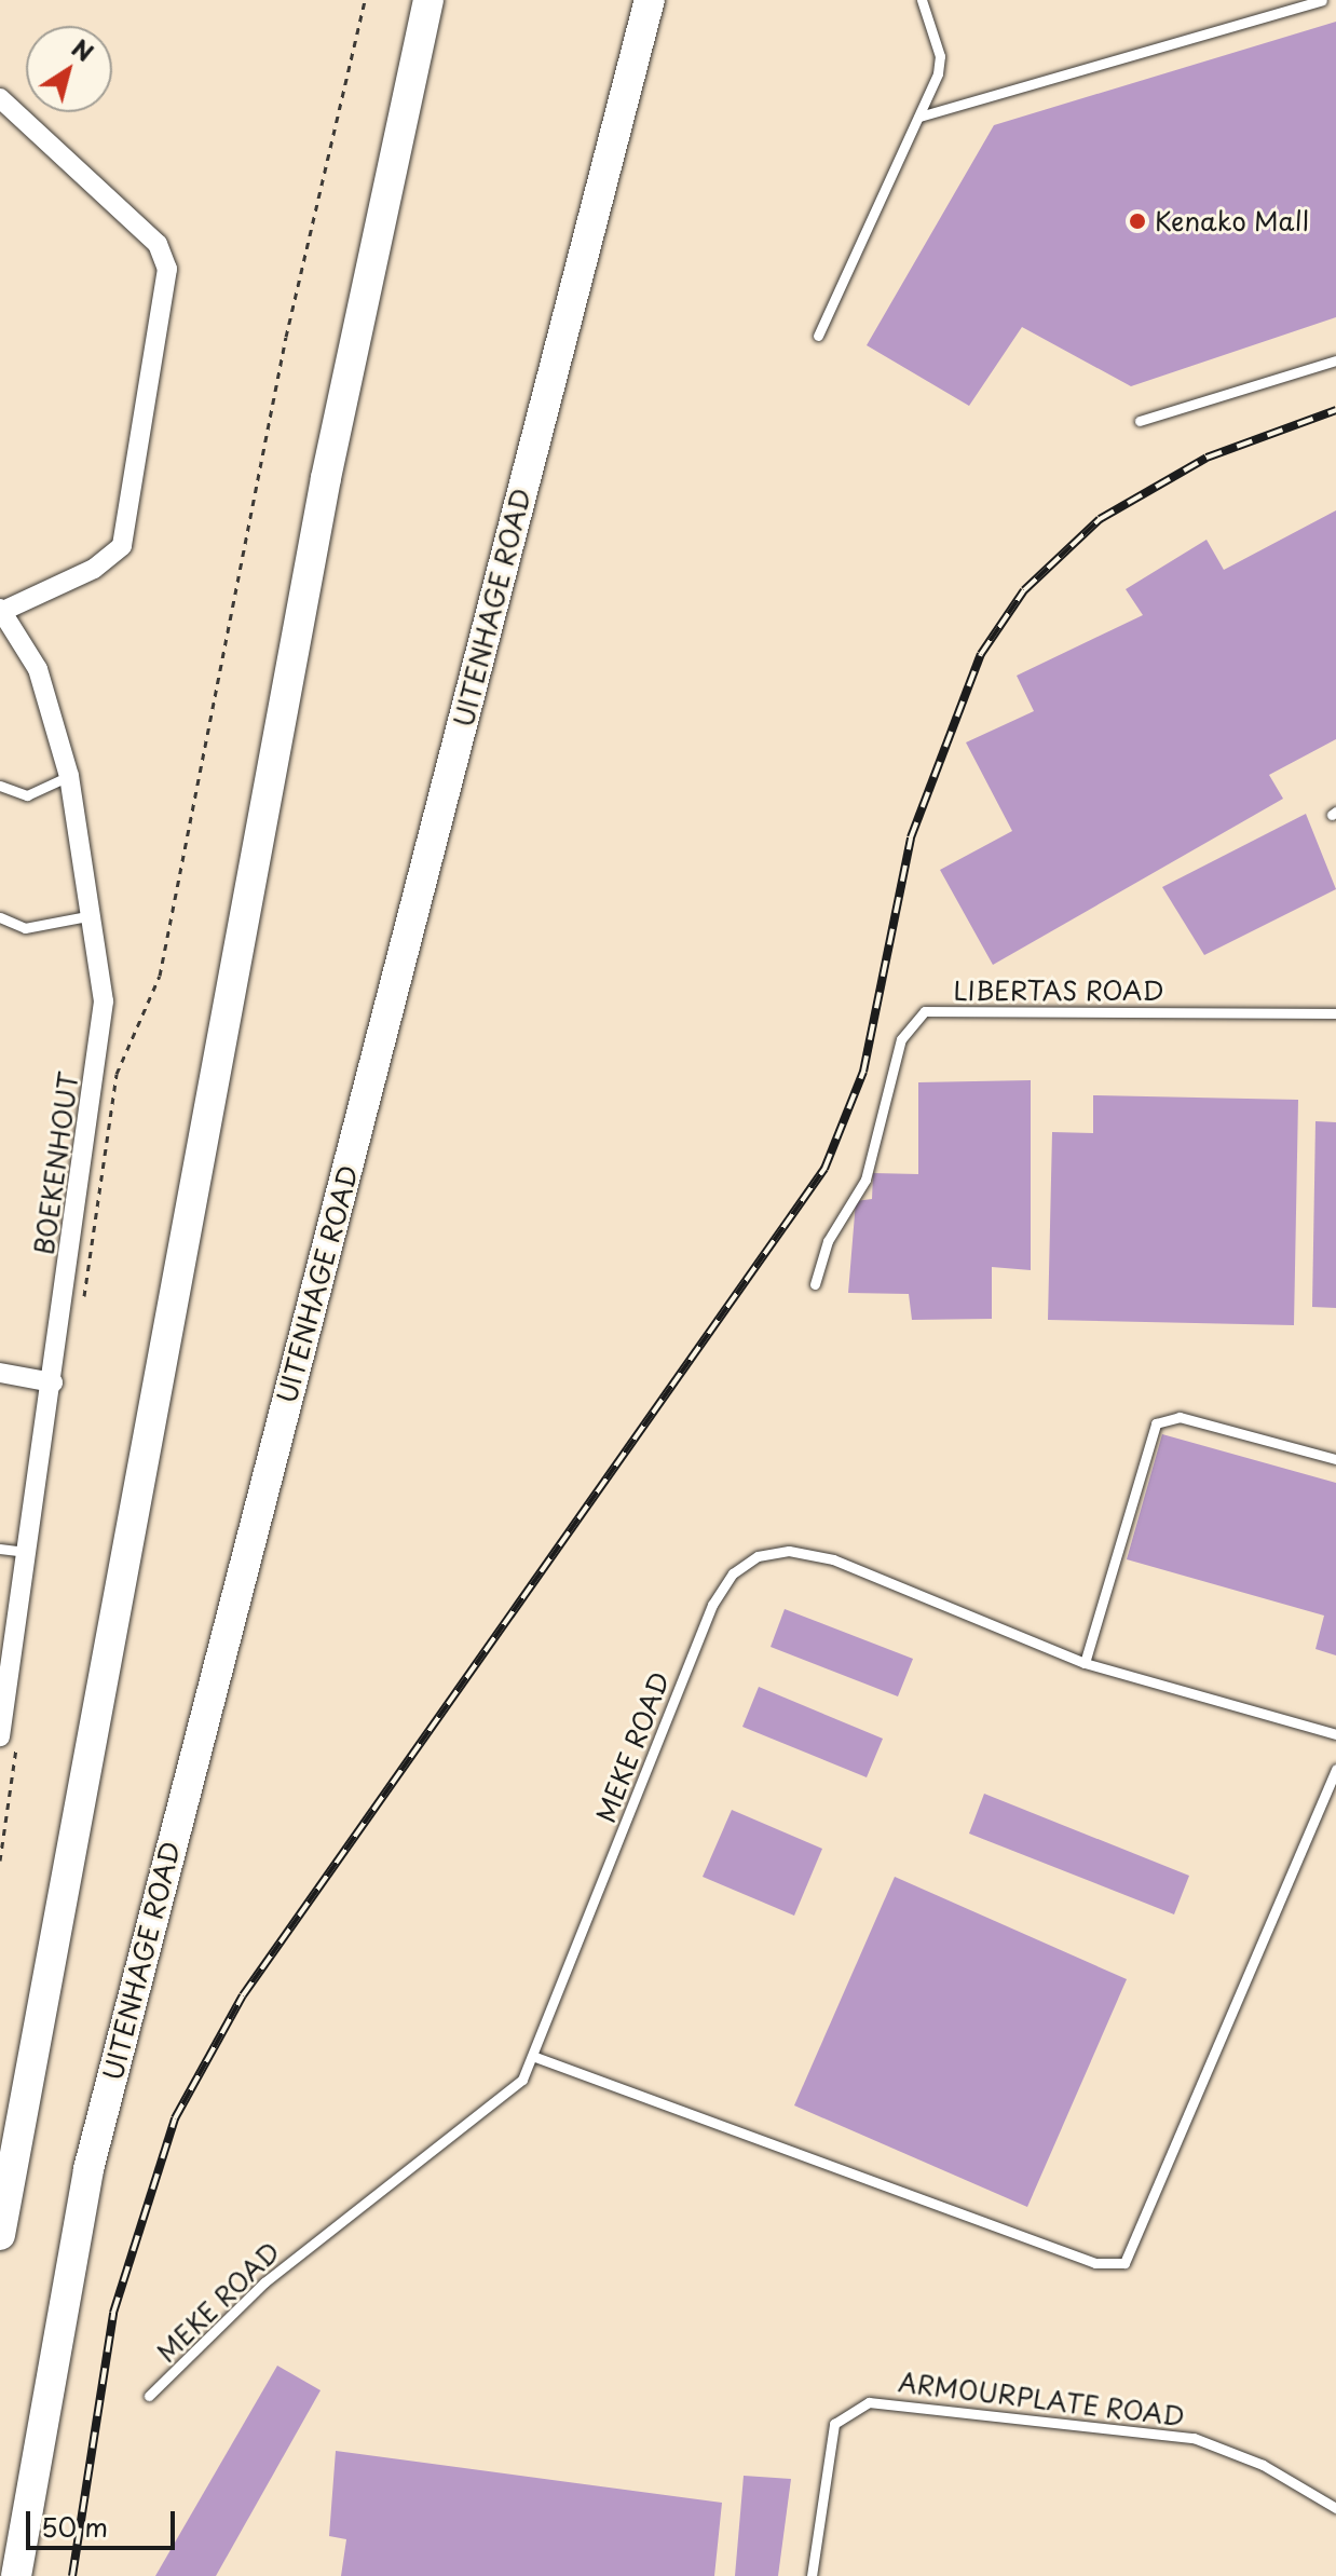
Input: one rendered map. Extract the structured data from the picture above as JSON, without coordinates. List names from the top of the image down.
{
  "streets": {
    "main road": ["UITENHAGE ROAD"],
    "street": ["BOEKENHOUT"],
    "lane": ["LIBERTAS ROAD", "MEKE ROAD", "ARMOURPLATE ROAD"]
  },
  "places": ["Kenako Mall"],
  "scale_bar": "50 m",
  "north": "top right"
}
